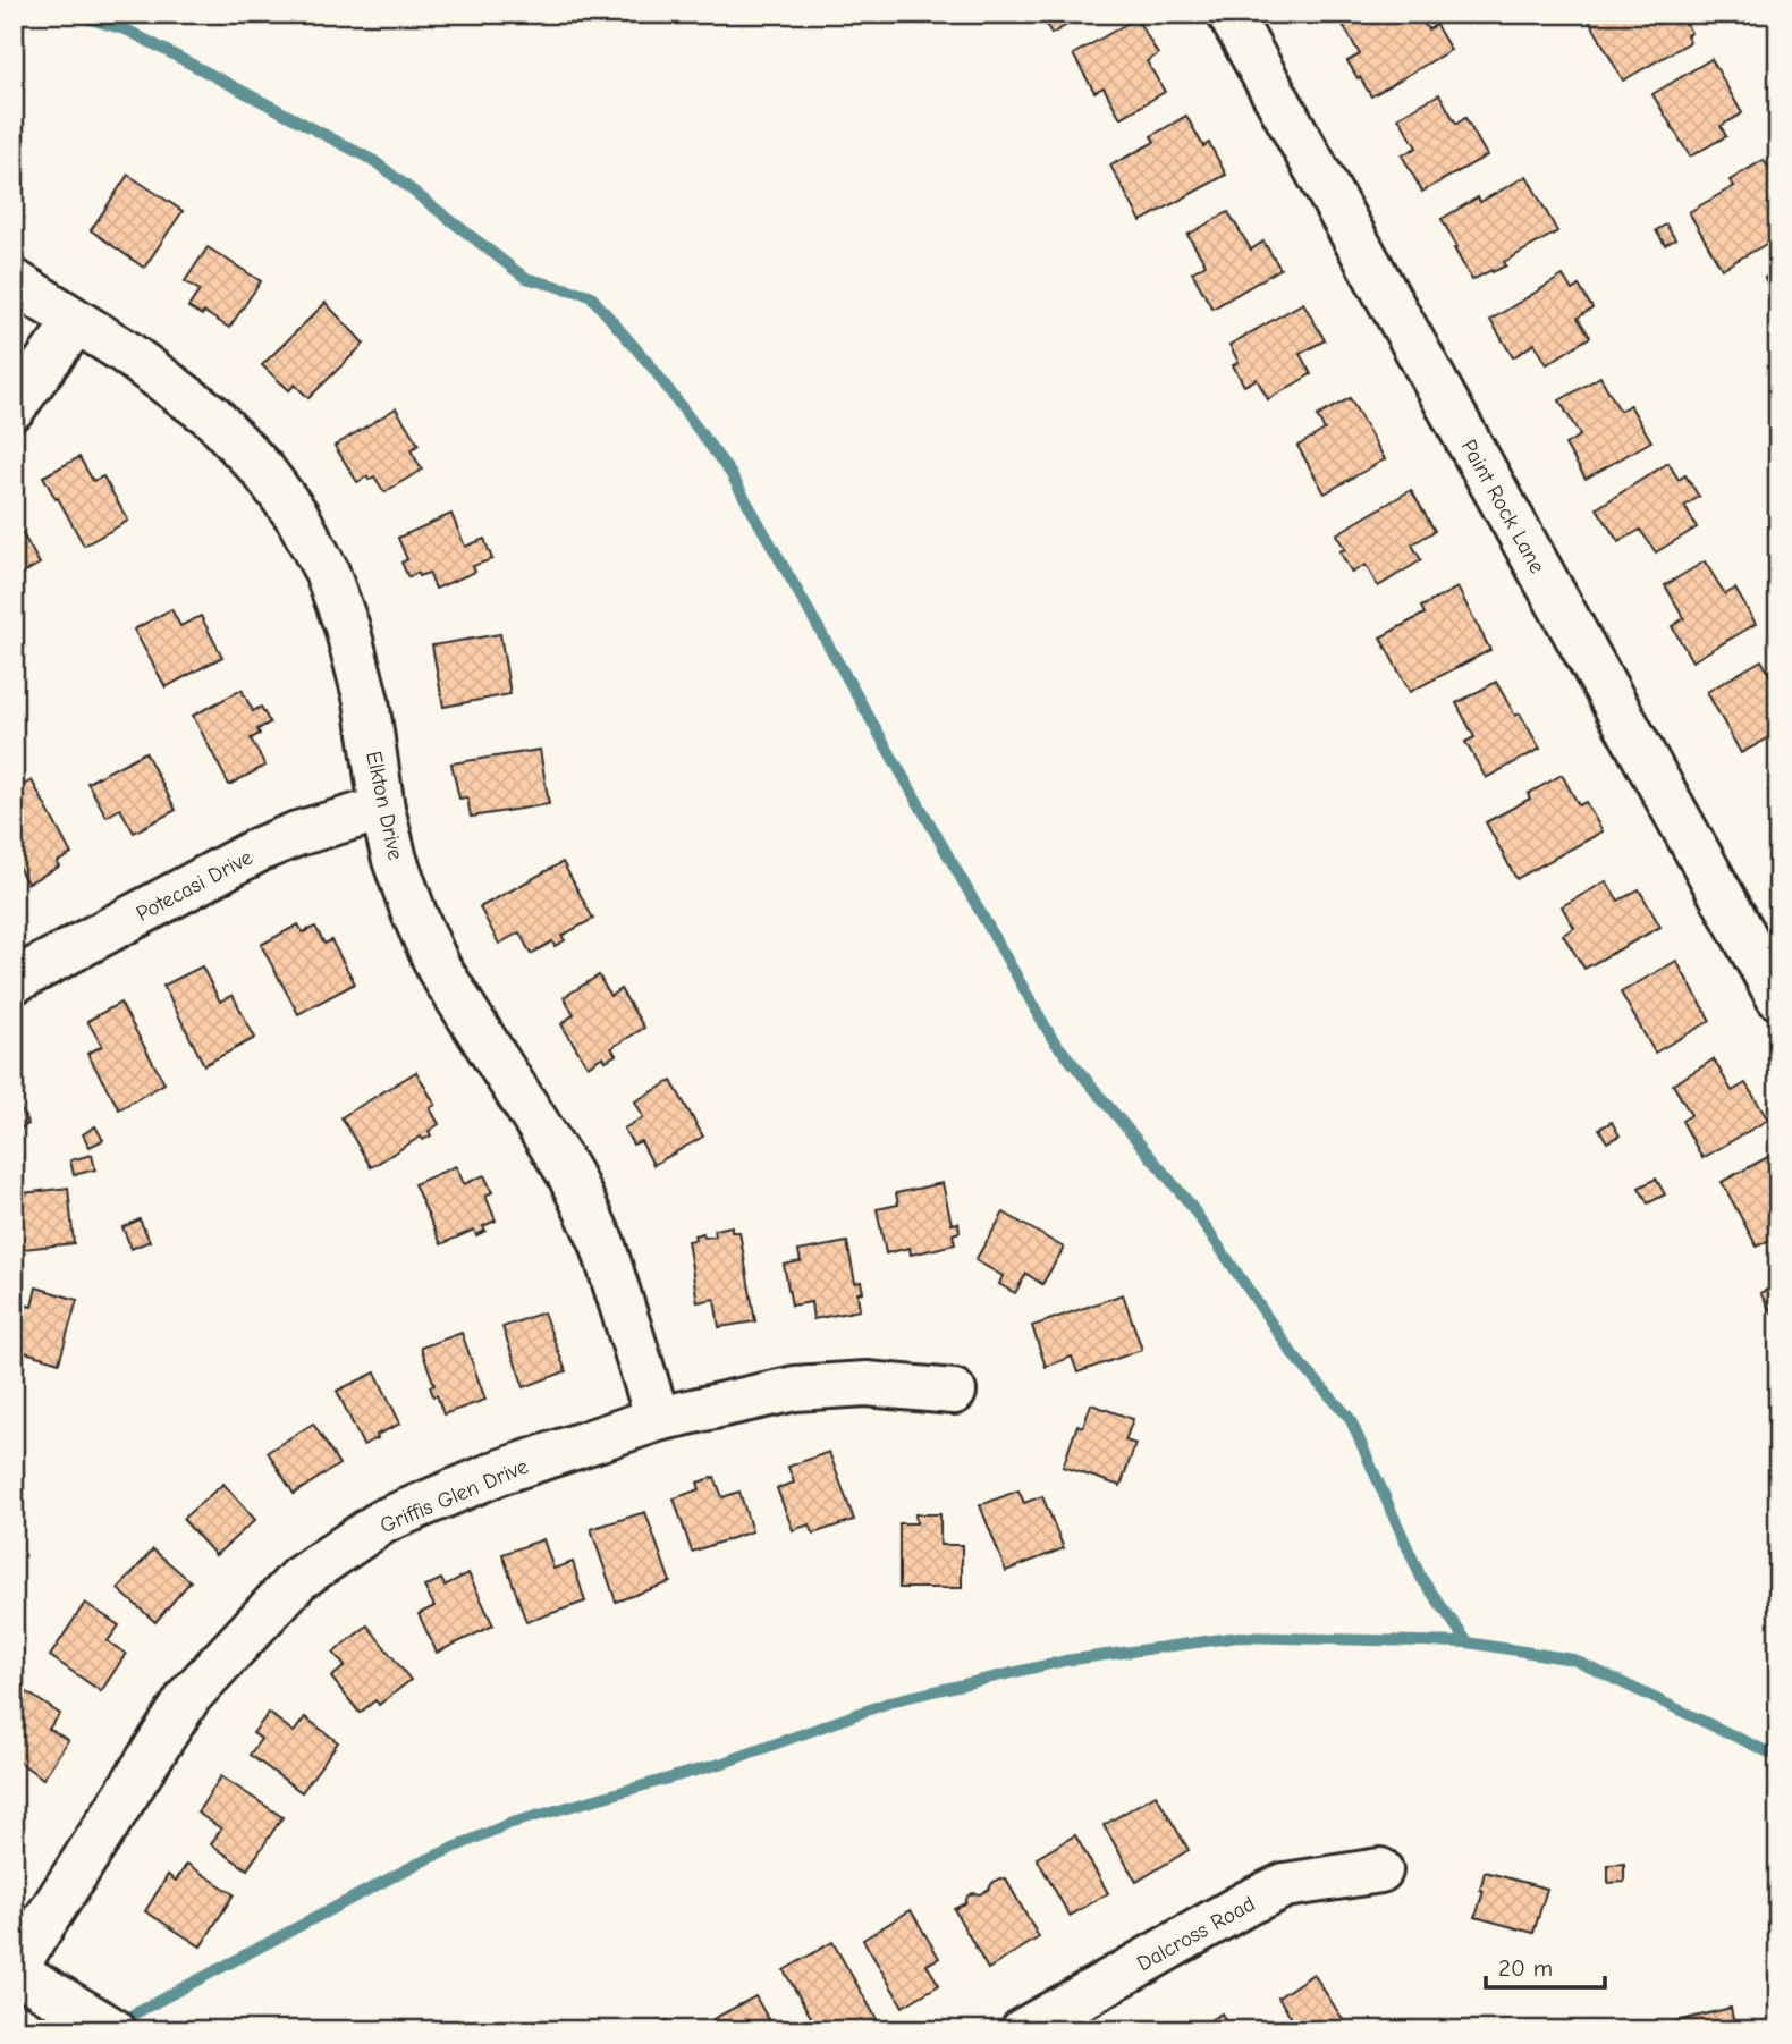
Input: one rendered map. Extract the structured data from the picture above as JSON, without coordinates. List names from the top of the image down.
{
  "streets": {
    "street": [
      "Paint Rock Lane",
      "Elkton Drive",
      "Potecasi Drive",
      "Griffis Glen Drive",
      "Dalcross Road"
    ]
  },
  "crossings": [
    ["Elkton Drive", "Potecasi Drive"],
    ["Elkton Drive", "Griffis Glen Drive"]
  ],
  "scale_bar": "20 m"
}
